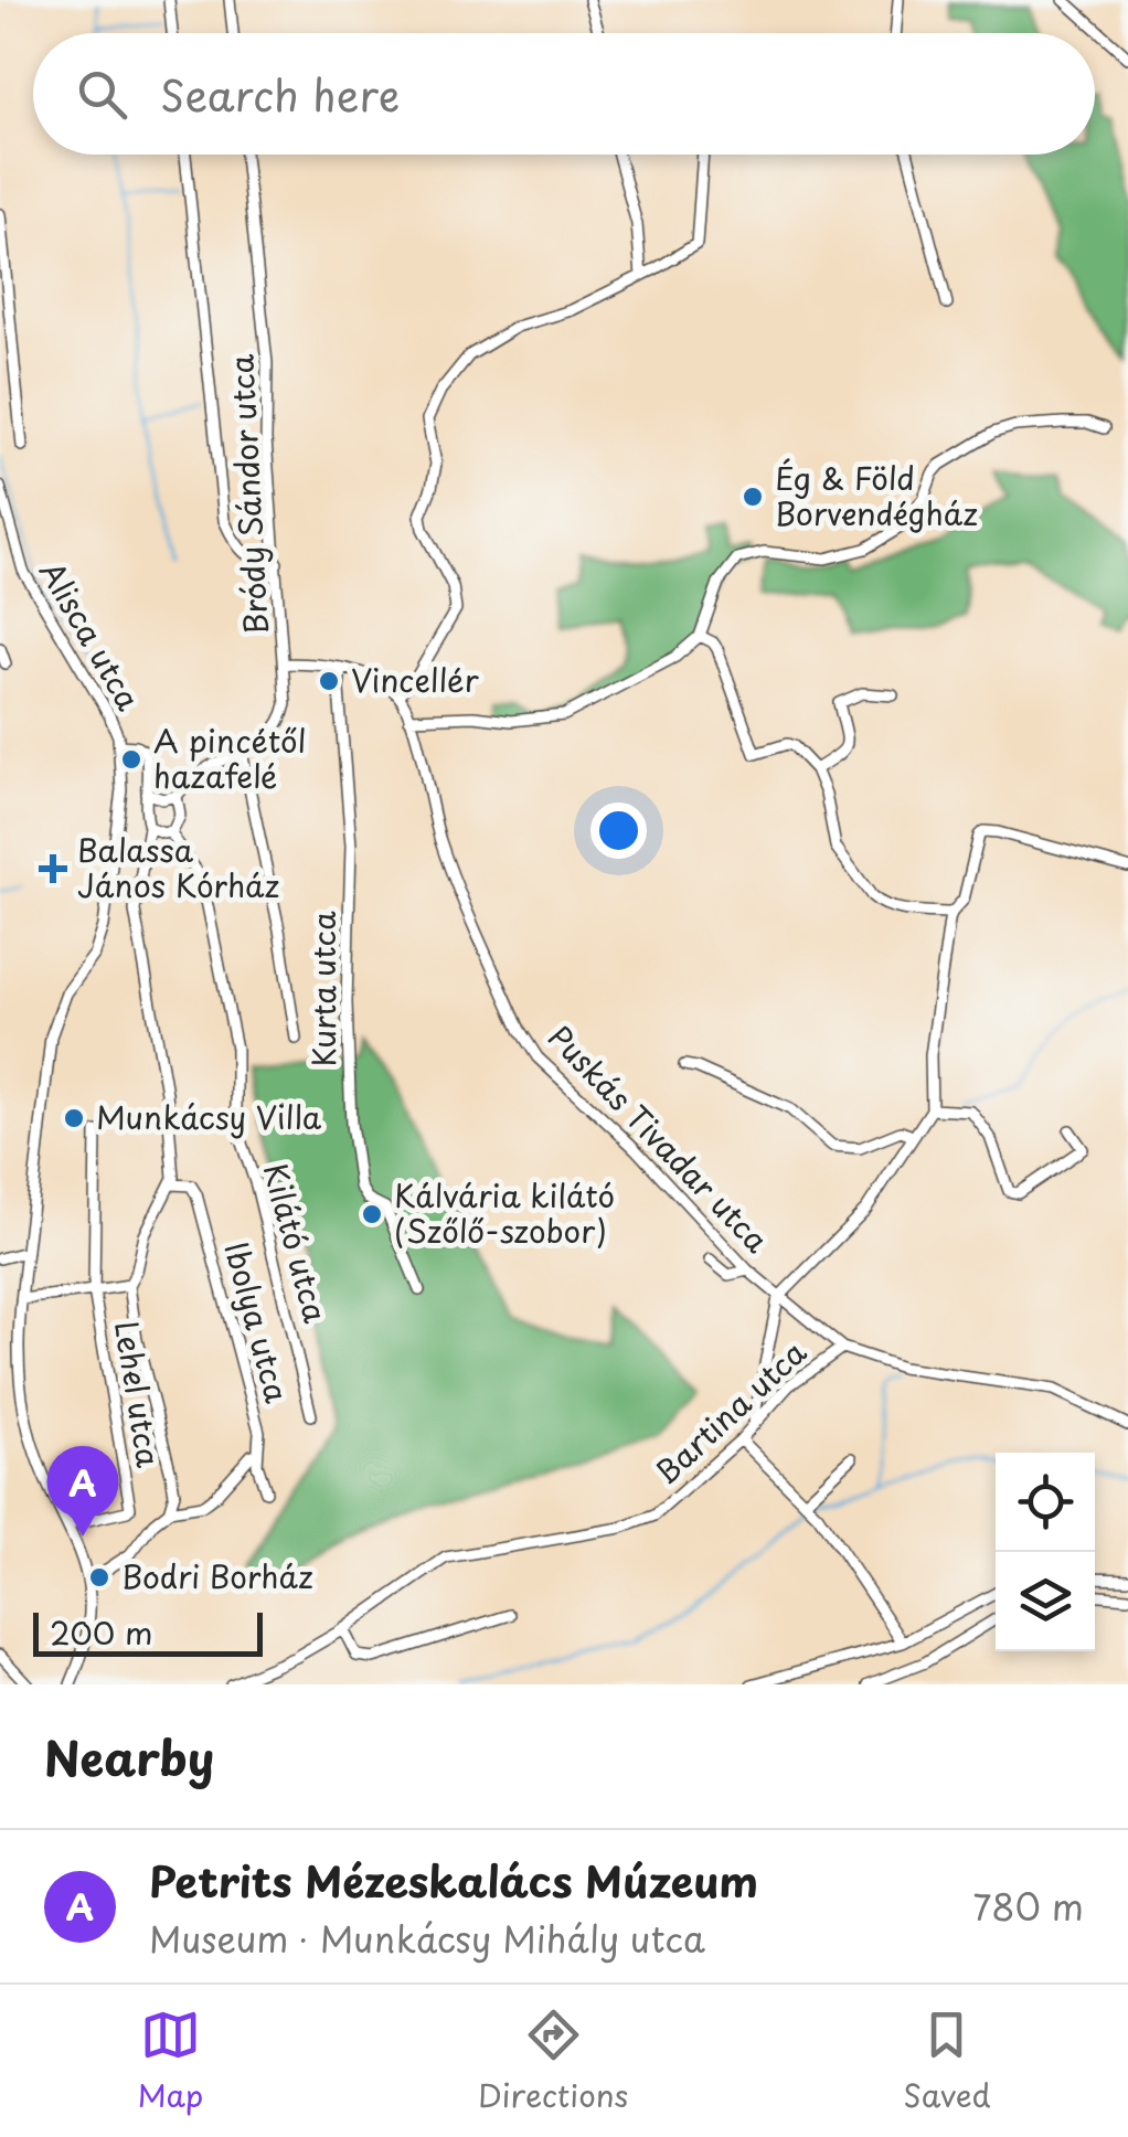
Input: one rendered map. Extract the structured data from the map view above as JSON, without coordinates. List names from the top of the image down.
{
  "streets": {
    "street": [
      "Bródy Sándor utca",
      "Alisca utca",
      "Kurta utca",
      "Puskás Tivadar utca",
      "Kilátó utca",
      "Ibolya utca",
      "Lehel utca",
      "Bartina utca"
    ]
  },
  "crossings": [
    ["Puskás Tivadar utca", "Bartina utca"]
  ],
  "places": {
    "other": [
      "Ég & Föld Borvendégház",
      "Vincellér",
      "A pincétől hazafelé",
      "Munkácsy Villa",
      "Kálvária kilátó (Szőlő-szobor)",
      "Bodri Borház"
    ],
    "health": ["Balassa János Kórház"]
  },
  "scale_bar": "200 m",
  "page": {
    "search": "Search here",
    "pins": "A",
    "scale": "200 m",
    "heading": "Nearby",
    "list": [
      {
        "mark": "A",
        "name": "Petrits Mézeskalács Múzeum",
        "note": "Museum · Munkácsy Mihály utca",
        "value": "780 m"
      }
    ],
    "nav": ["Map", "Directions", "Saved"]
  }
}
